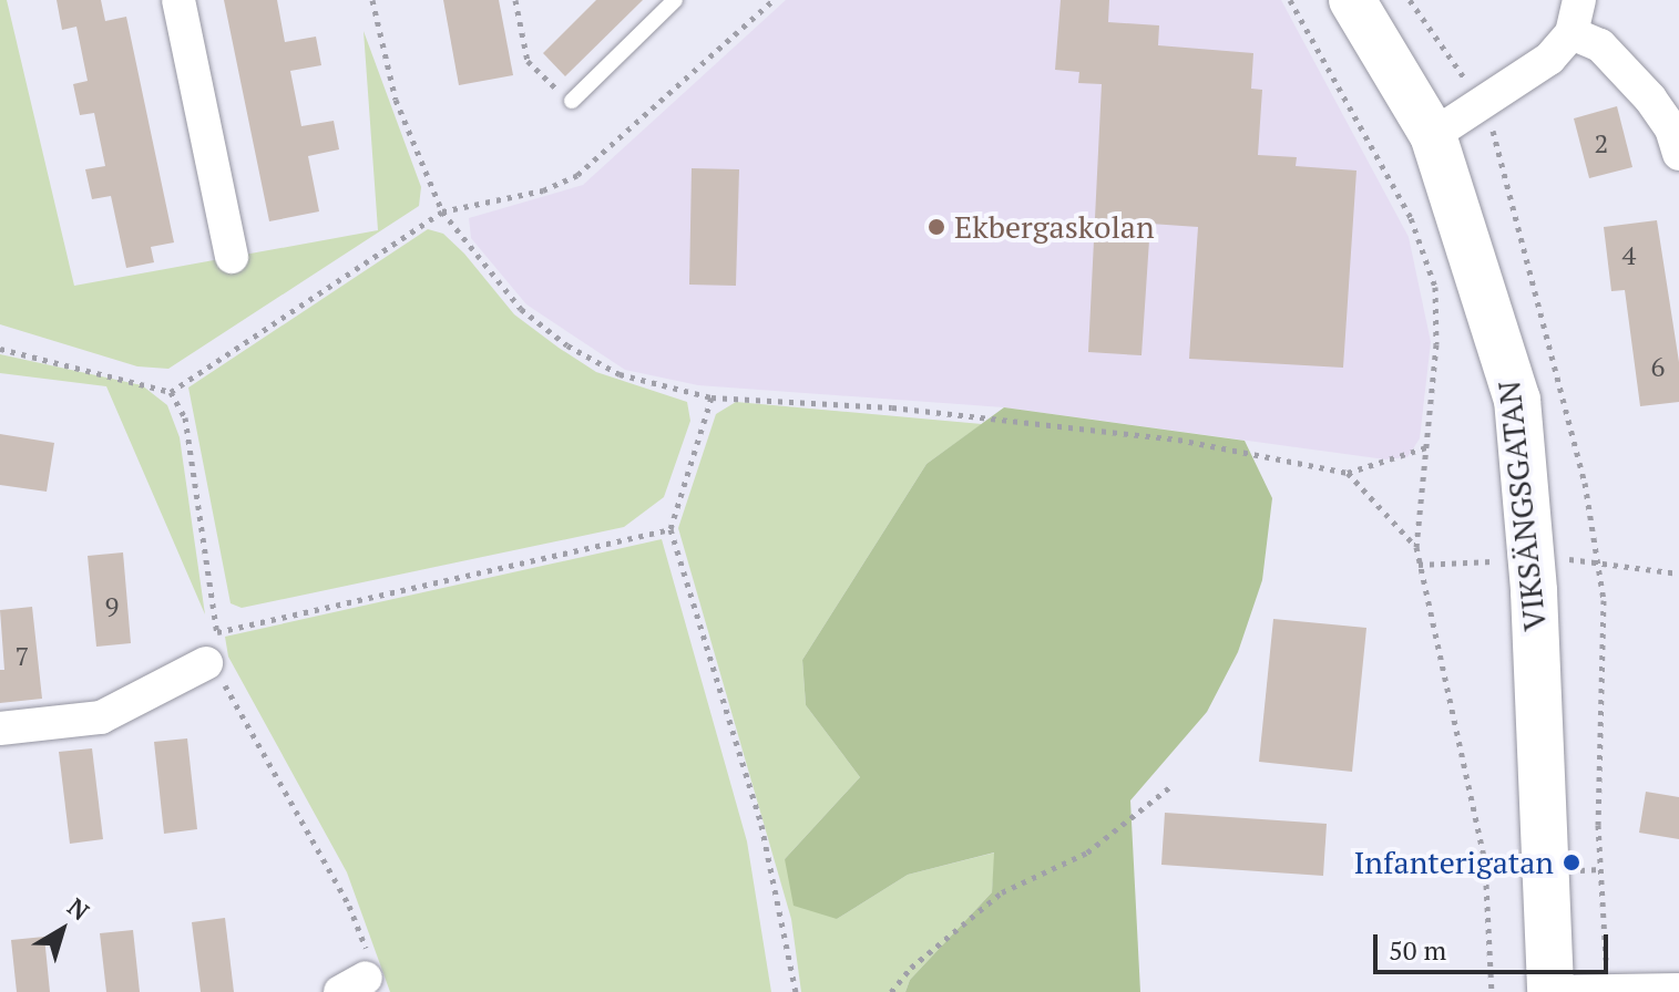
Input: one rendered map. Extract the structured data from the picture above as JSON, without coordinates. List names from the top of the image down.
{
  "streets": {
    "street": ["VIKSÄNGSGATAN"]
  },
  "places": ["Ekbergaskolan", "Infanterigatan"],
  "house_numbers": [
    "2",
    "4",
    "6",
    "9",
    "7"
  ],
  "scale_bar": "50 m",
  "north": "top right"
}
